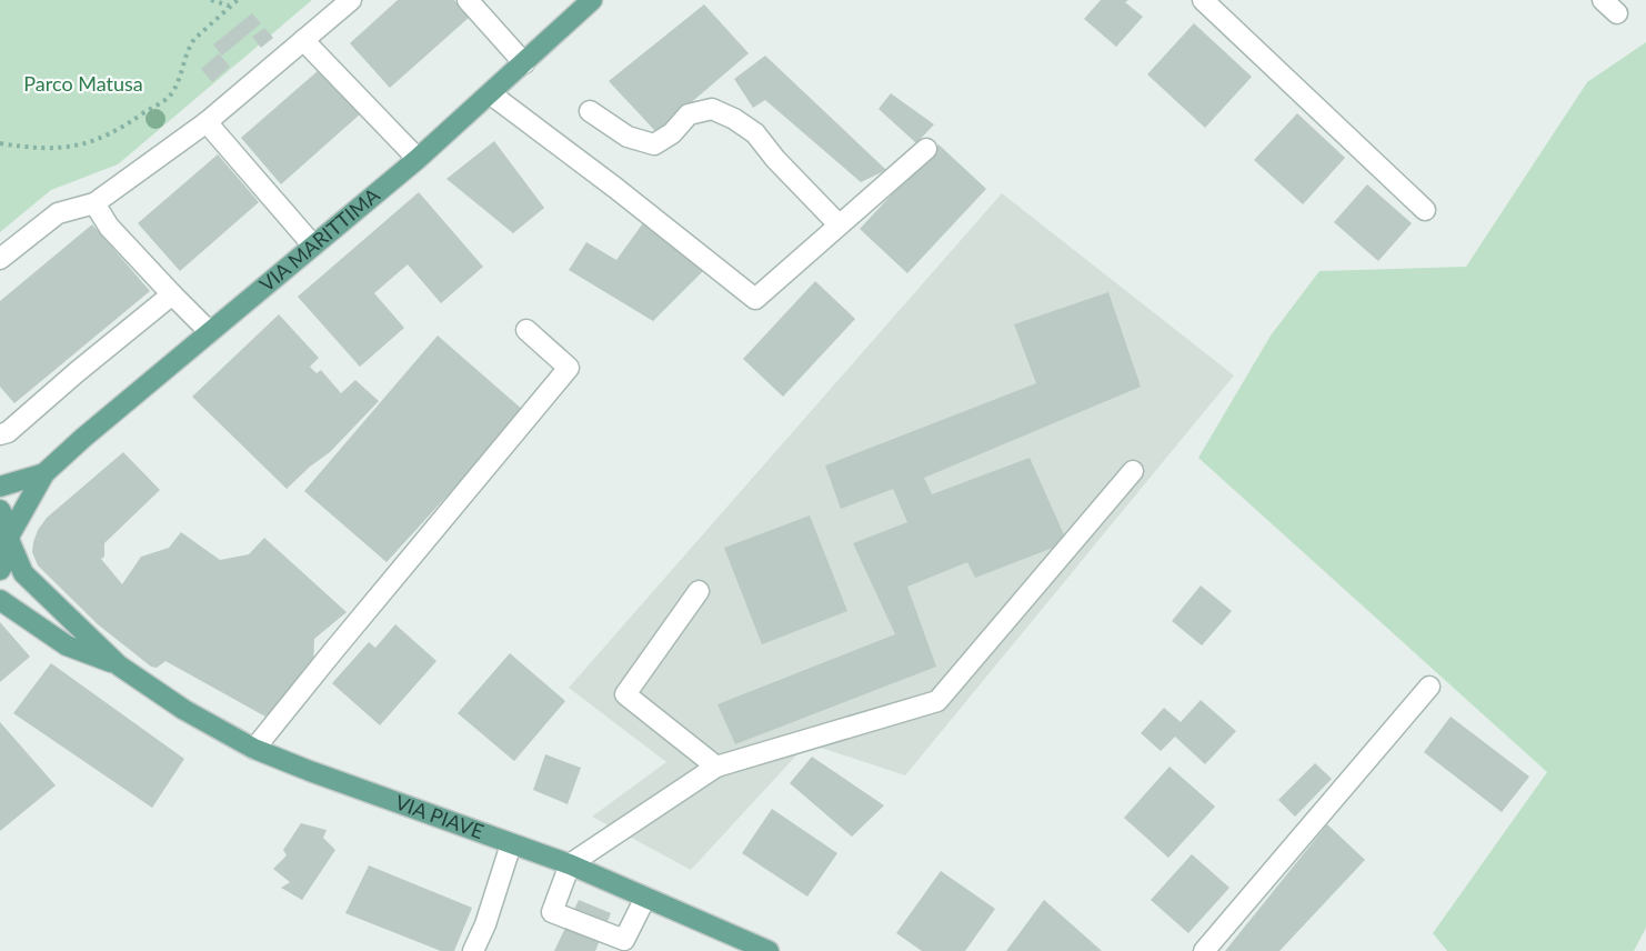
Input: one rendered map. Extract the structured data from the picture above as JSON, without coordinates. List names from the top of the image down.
{
  "streets": {
    "main road": ["VIA MARITTIMA", "VIA PIAVE"]
  },
  "crossings": [
    ["VIA MARITTIMA", "VIA PIAVE"]
  ],
  "parks": ["Parco Matusa"]
}
